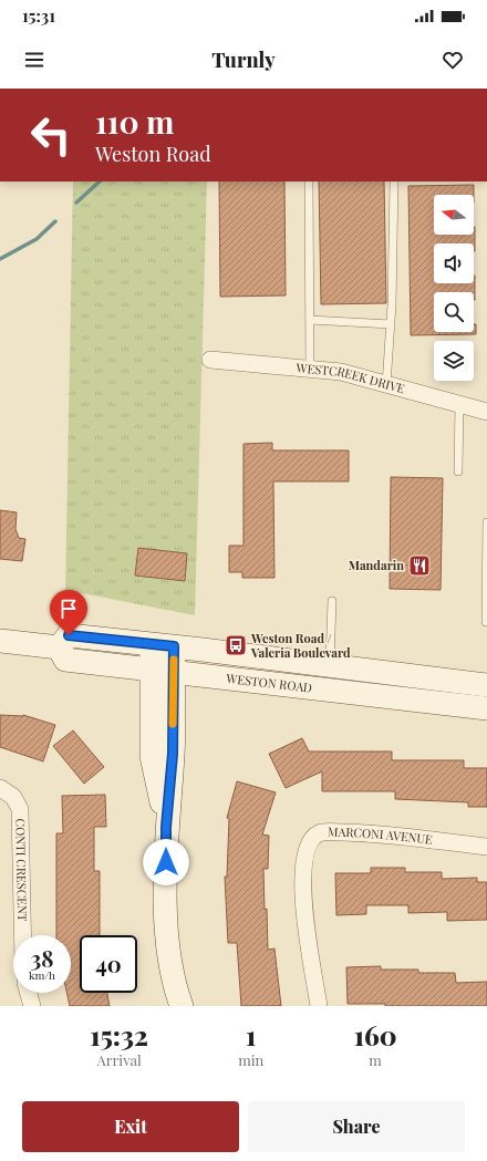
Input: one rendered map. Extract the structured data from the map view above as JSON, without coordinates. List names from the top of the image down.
{
  "streets": {
    "main road": ["WESTON ROAD"],
    "street": ["WESTCREEK DRIVE", "MARCONI AVENUE", "CONTI CRESCENT"]
  },
  "places": {
    "restaurant": ["Mandarin"],
    "bus stop": ["Weston Road / Valeria Boulevard"]
  },
  "north": "left",
  "page": {
    "status": "15:31",
    "header": "Turnly",
    "turn": ["110 m", "Weston Road"],
    "speed": "38 km/h",
    "limit": "40",
    "eta": [
      "15:32",
      "Arrival",
      "1",
      "min",
      "160",
      "m"
    ],
    "buttons": ["Exit", "Share"]
  }
}
